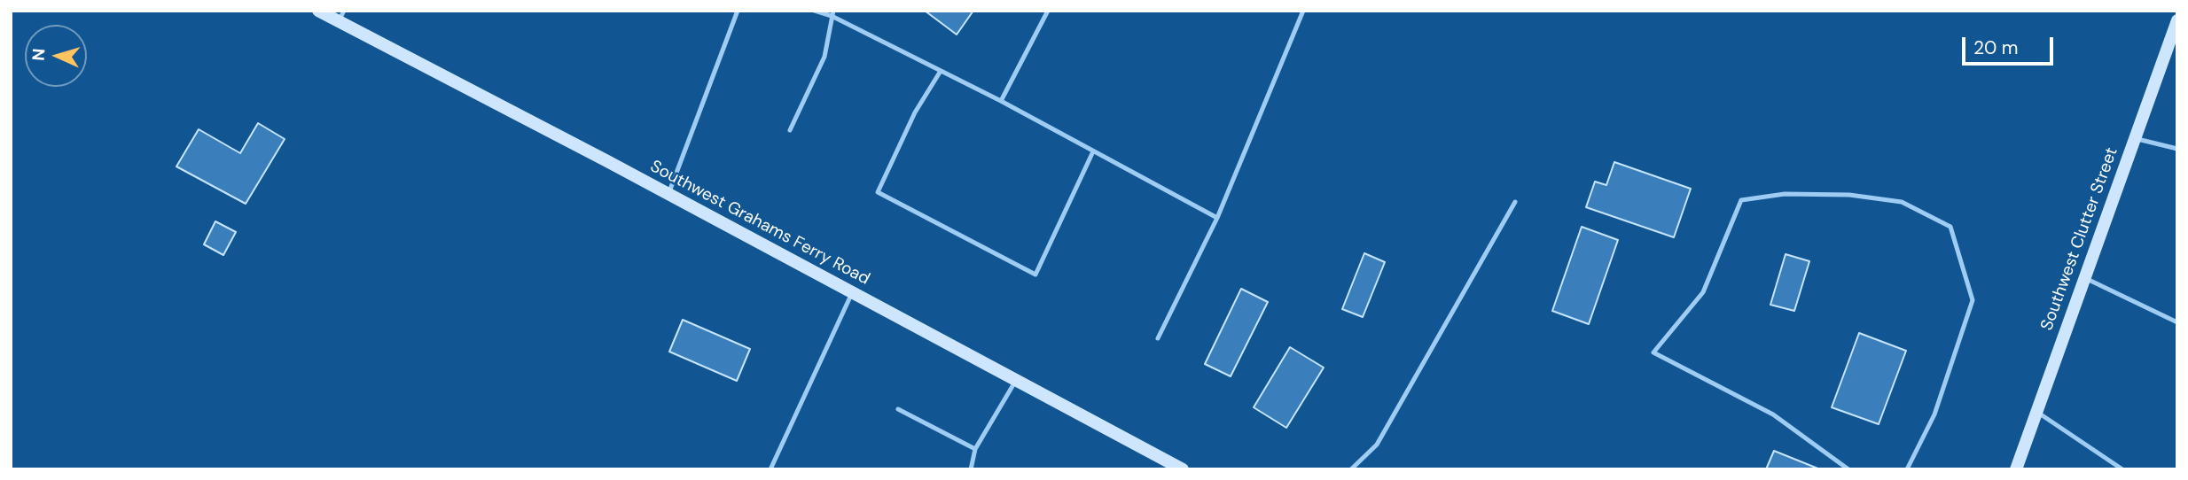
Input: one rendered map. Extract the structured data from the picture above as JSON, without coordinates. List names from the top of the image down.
{
  "streets": {
    "main road": ["Southwest Grahams Ferry Road", "Southwest Clutter Street"]
  },
  "scale_bar": "20 m",
  "north": "left"
}
